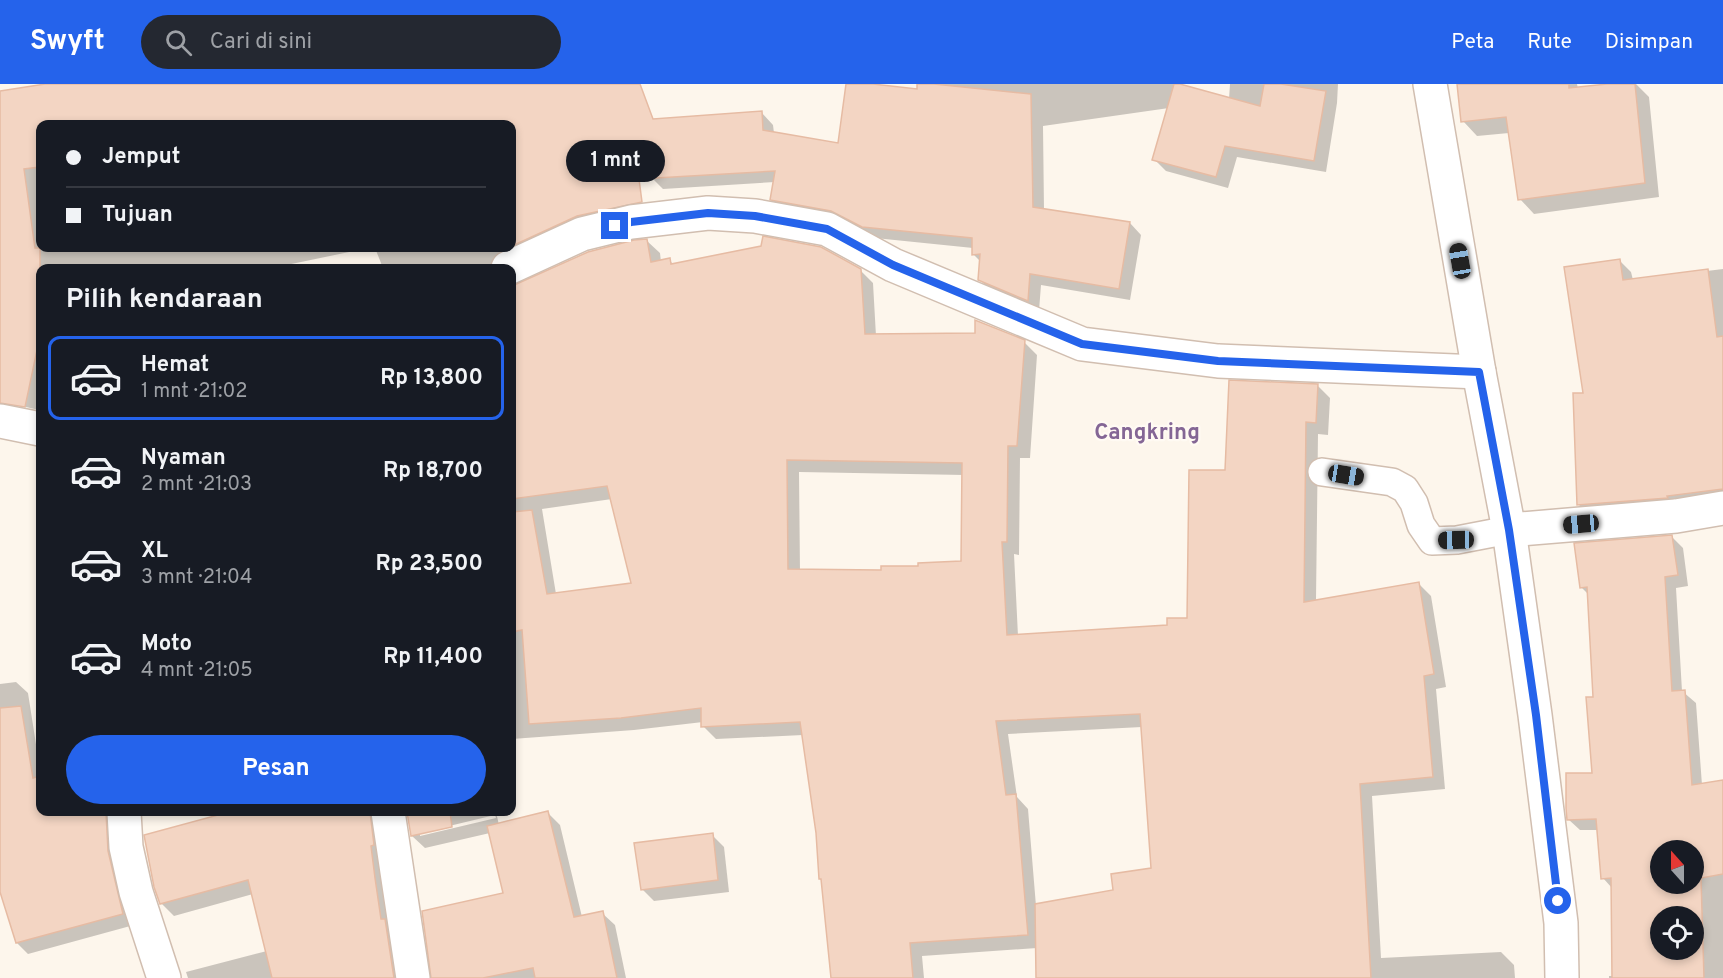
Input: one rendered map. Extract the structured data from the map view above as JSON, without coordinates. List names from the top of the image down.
{
  "districts": ["Cangkring"],
  "north": "top",
  "page": {
    "header": "Swyft",
    "search": "Cari di sini",
    "nav": ["Peta", "Rute", "Disimpan"],
    "banner": ["Jemput", "Tujuan"],
    "bubble": "1 mnt",
    "heading": "Pilih kendaraan",
    "list": [
      {
        "name": "Hemat",
        "note": "1 mnt · 21:02",
        "value": "Rp 13,800"
      },
      {
        "name": "Nyaman",
        "note": "2 mnt · 21:03",
        "value": "Rp 18,700"
      },
      {
        "name": "XL",
        "note": "3 mnt · 21:04",
        "value": "Rp 23,500"
      },
      {
        "name": "Moto",
        "note": "4 mnt · 21:05",
        "value": "Rp 11,400"
      }
    ],
    "buttons": "Pesan"
  }
}
